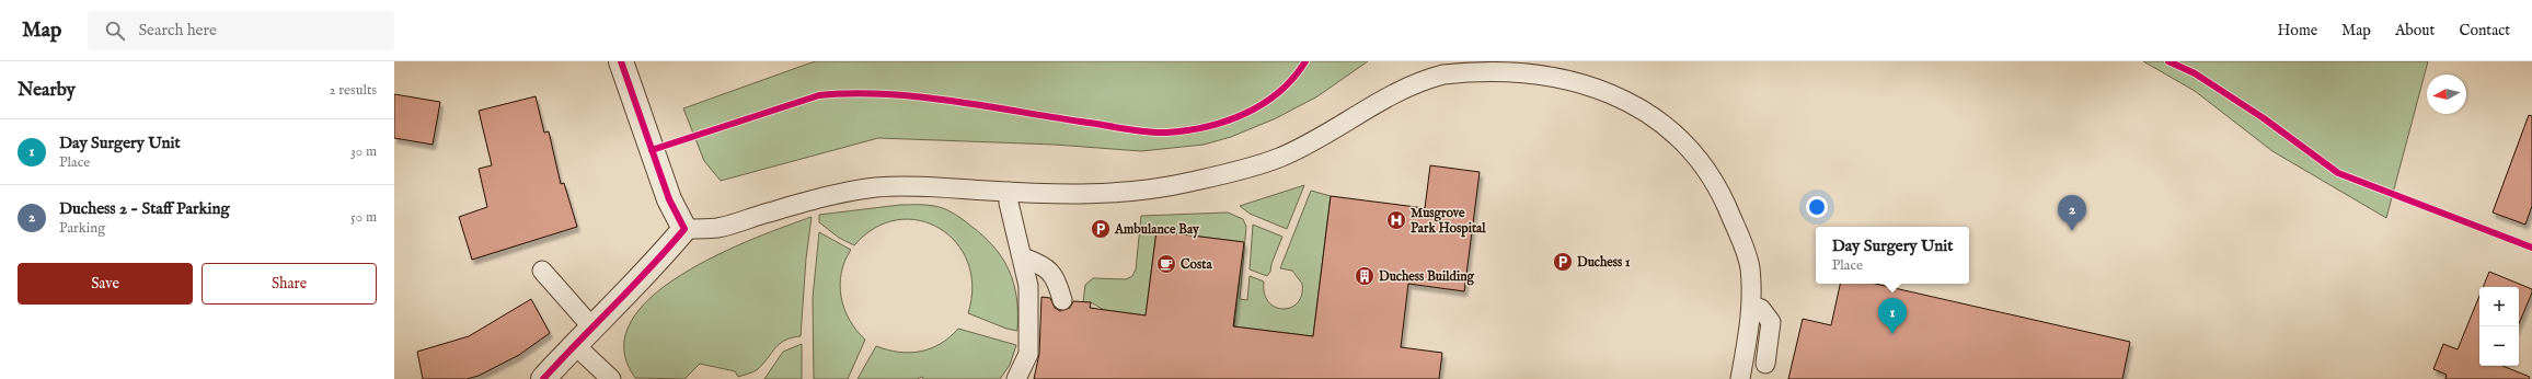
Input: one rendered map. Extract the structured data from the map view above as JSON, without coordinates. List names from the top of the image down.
{
  "places": {
    "hospital": ["Musgrove Park Hospital"],
    "parking": ["Ambulance Bay", "Duchess 1"],
    "cafe": ["Costa"],
    "building": ["Duchess Building"]
  },
  "north": "left",
  "page": {
    "header": "Map",
    "search": "Search here",
    "nav": [
      "Home",
      "Map",
      "About",
      "Contact"
    ],
    "heading": ["Nearby", "2 results"],
    "list": [
      {
        "mark": "1",
        "name": "Day Surgery Unit",
        "note": "Place",
        "value": "30 m"
      },
      {
        "mark": "2",
        "name": "Duchess 2 - Staff Parking",
        "note": "Parking",
        "value": "50 m"
      }
    ],
    "pins": ["2", "1"],
    "popup": ["Day Surgery Unit", "Place"],
    "buttons": ["Save", "Share"],
    "map_buttons": ["+", "−"]
  }
}
